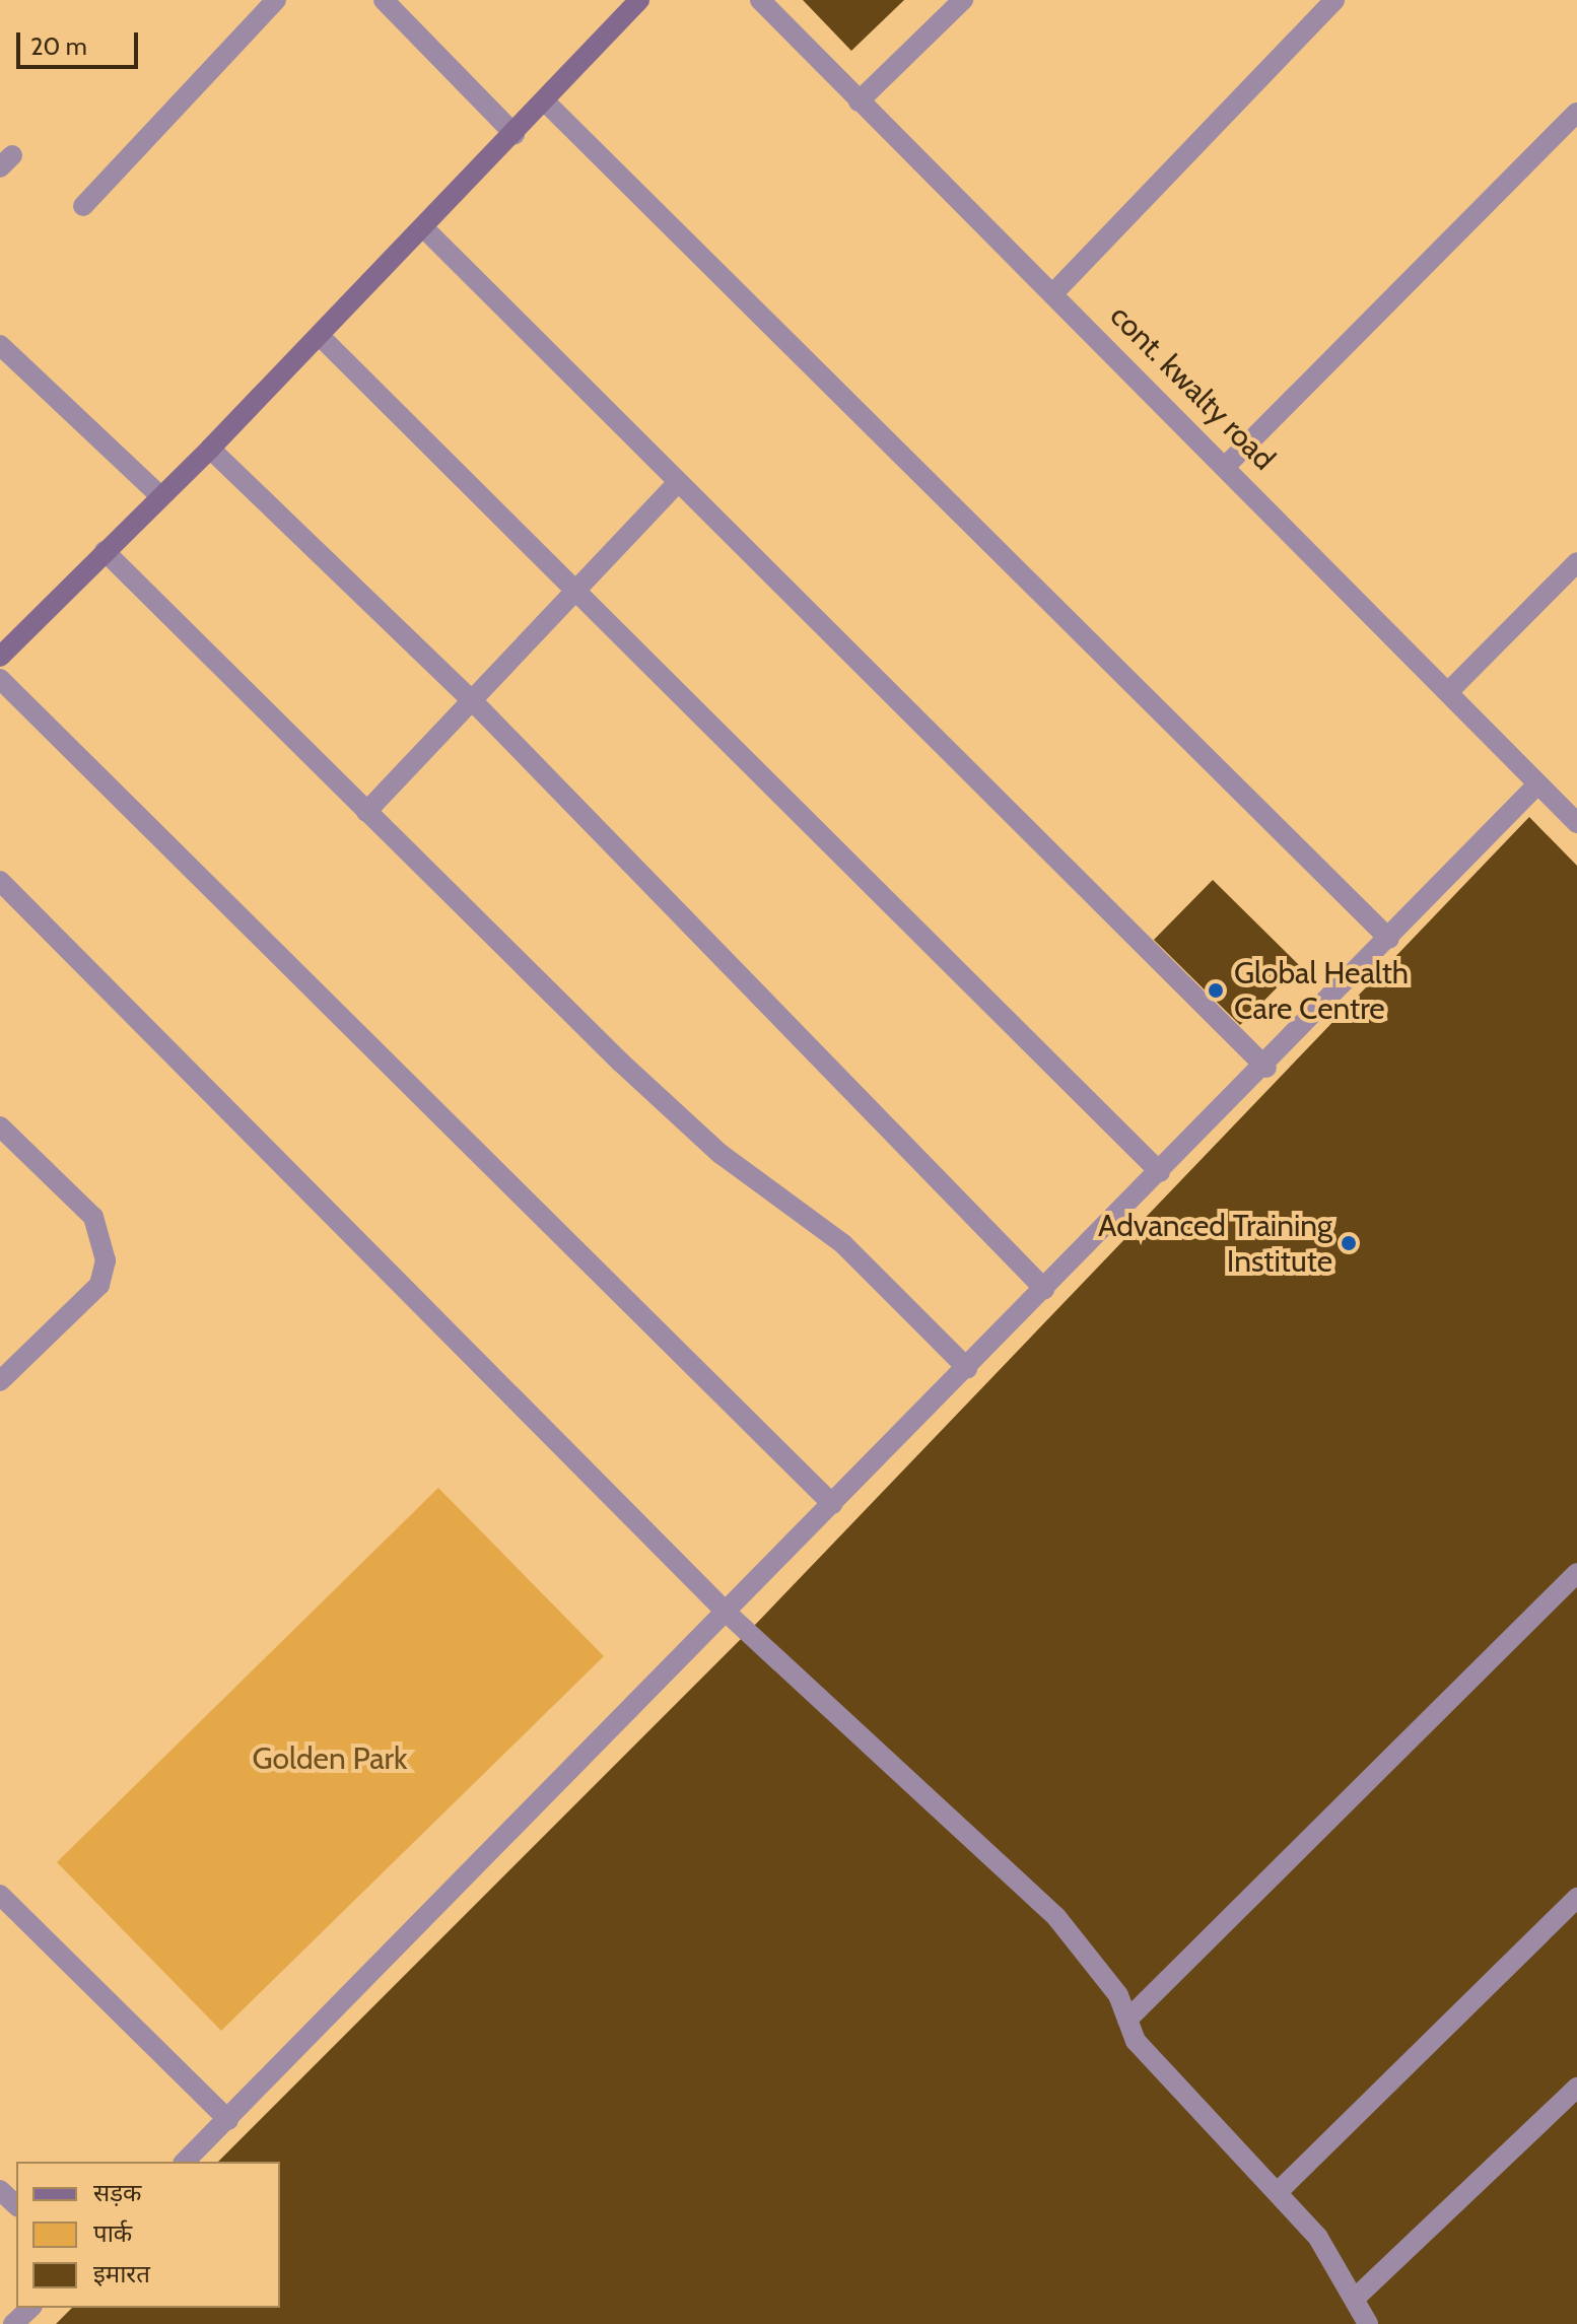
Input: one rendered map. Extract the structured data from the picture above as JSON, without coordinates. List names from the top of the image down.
{
  "streets": {
    "street": ["cont. kwalty road"]
  },
  "parks": ["Golden Park"],
  "places": ["Global Health Care Centre", "Advanced Training Institute"],
  "legend": ["सड़क", "पार्क", "इमारत"],
  "scale_bar": "20 m"
}
